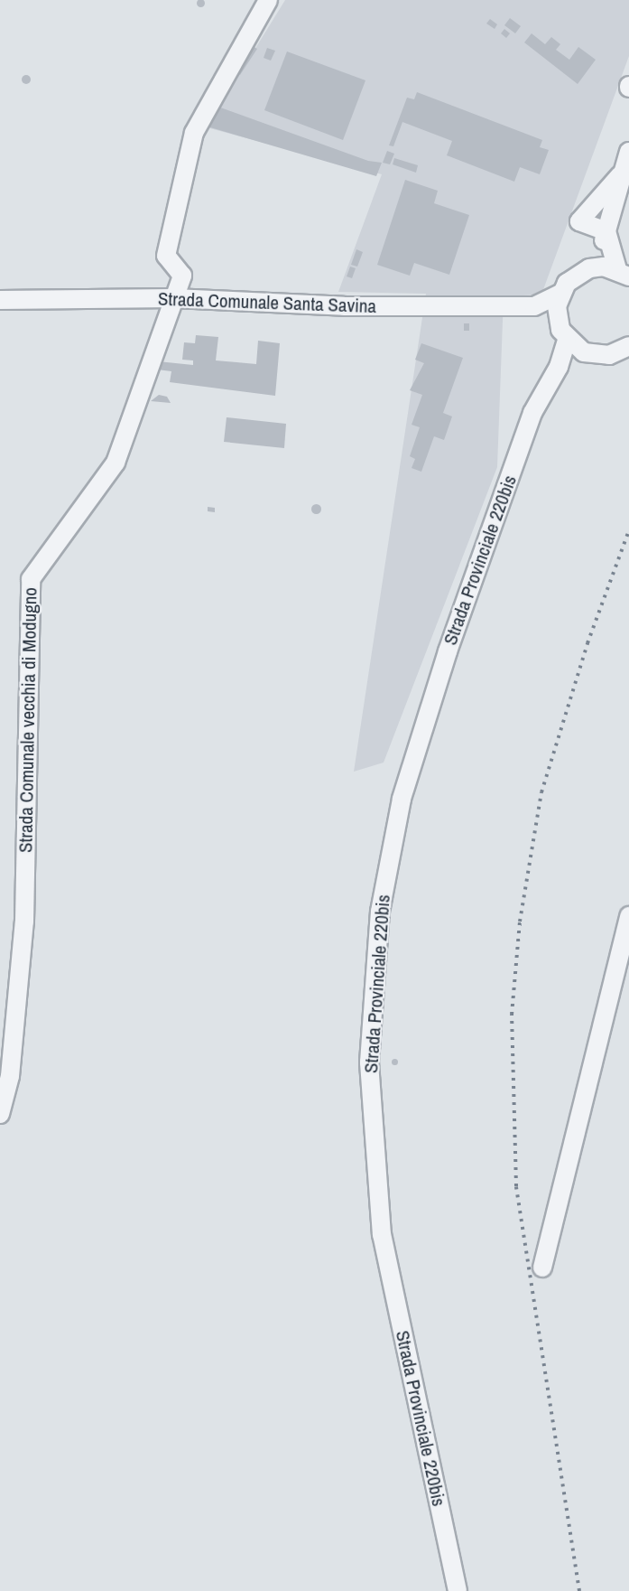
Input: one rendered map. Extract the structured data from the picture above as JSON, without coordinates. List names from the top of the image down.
{
  "streets": {
    "street": ["Strada Comunale Santa Savina", "Strada Provinciale 220bis", "Strada Comunale vecchia di Modugno"]
  },
  "crossings": [
    ["Strada Comunale Santa Savina", "Strada Comunale vecchia di Modugno"]
  ]
}
